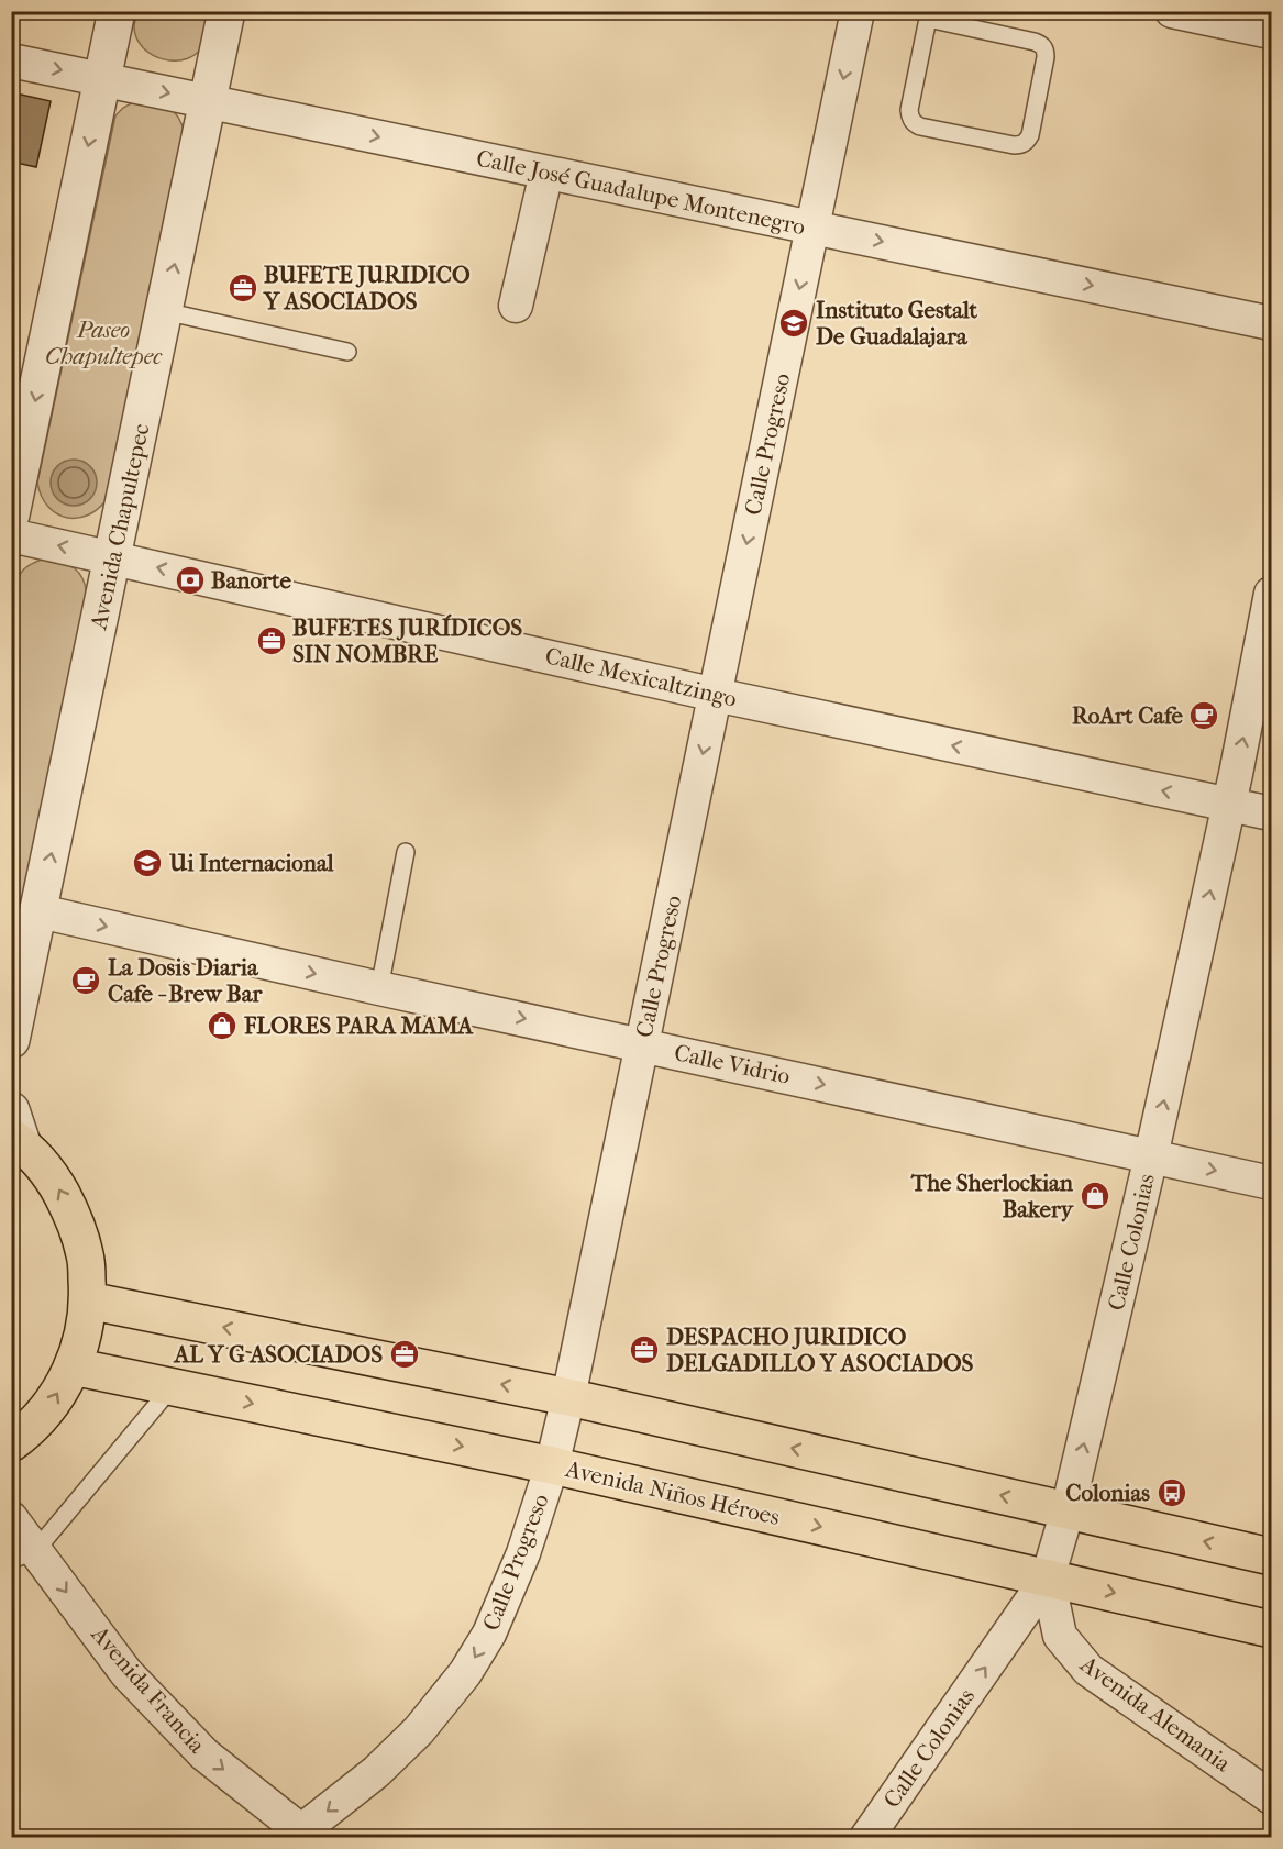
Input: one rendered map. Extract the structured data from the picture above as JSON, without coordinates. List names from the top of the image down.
{
  "streets": {
    "main road": ["Avenida Niños Héroes"],
    "street": [
      "Calle José Guadalupe Montenegro",
      "Calle Progreso",
      "Avenida Chapultepec",
      "Calle Mexicaltzingo",
      "Calle Vidrio",
      "Calle Colonias",
      "Avenida Francia",
      "Avenida Alemania"
    ]
  },
  "crossings": [
    ["Calle José Guadalupe Montenegro", "Calle Progreso"],
    ["Calle José Guadalupe Montenegro", "Avenida Chapultepec"],
    ["Calle Progreso", "Calle Mexicaltzingo"],
    ["Calle Progreso", "Calle Vidrio"],
    ["Calle Progreso", "Avenida Niños Héroes"],
    ["Calle Progreso", "Avenida Francia"],
    ["Avenida Chapultepec", "Calle Mexicaltzingo"],
    ["Avenida Chapultepec", "Calle Vidrio"],
    ["Calle Mexicaltzingo", "Calle Colonias"],
    ["Calle Vidrio", "Calle Colonias"],
    ["Calle Colonias", "Avenida Niños Héroes"],
    ["Calle Colonias", "Avenida Alemania"],
    ["Avenida Niños Héroes", "Avenida Alemania"]
  ],
  "one_way": [
    "Calle José Guadalupe Montenegro",
    "Calle Progreso",
    "Calle Mexicaltzingo",
    "Calle Vidrio",
    "Calle Colonias",
    "Avenida Francia"
  ],
  "parks": ["Paseo Chapultepec"],
  "places": {
    "office": [
      "BUFETE JURIDICO Y ASOCIADOS",
      "BUFETES JURÍDICOS SIN NOMBRE",
      "DESPACHO JURIDICO DELGADILLO Y ASOCIADOS",
      "AL Y G ASOCIADOS"
    ],
    "school or university": ["Instituto Gestalt De Guadalajara", "Ui Internacional"],
    "bank": ["Banorte"],
    "cafe": ["RoArt Cafe", "La Dosis Diaria Cafe - Brew Bar"],
    "shop": ["FLORES PARA MAMA", "The Sherlockian Bakery"],
    "bus stop": ["Colonias"]
  }
}
